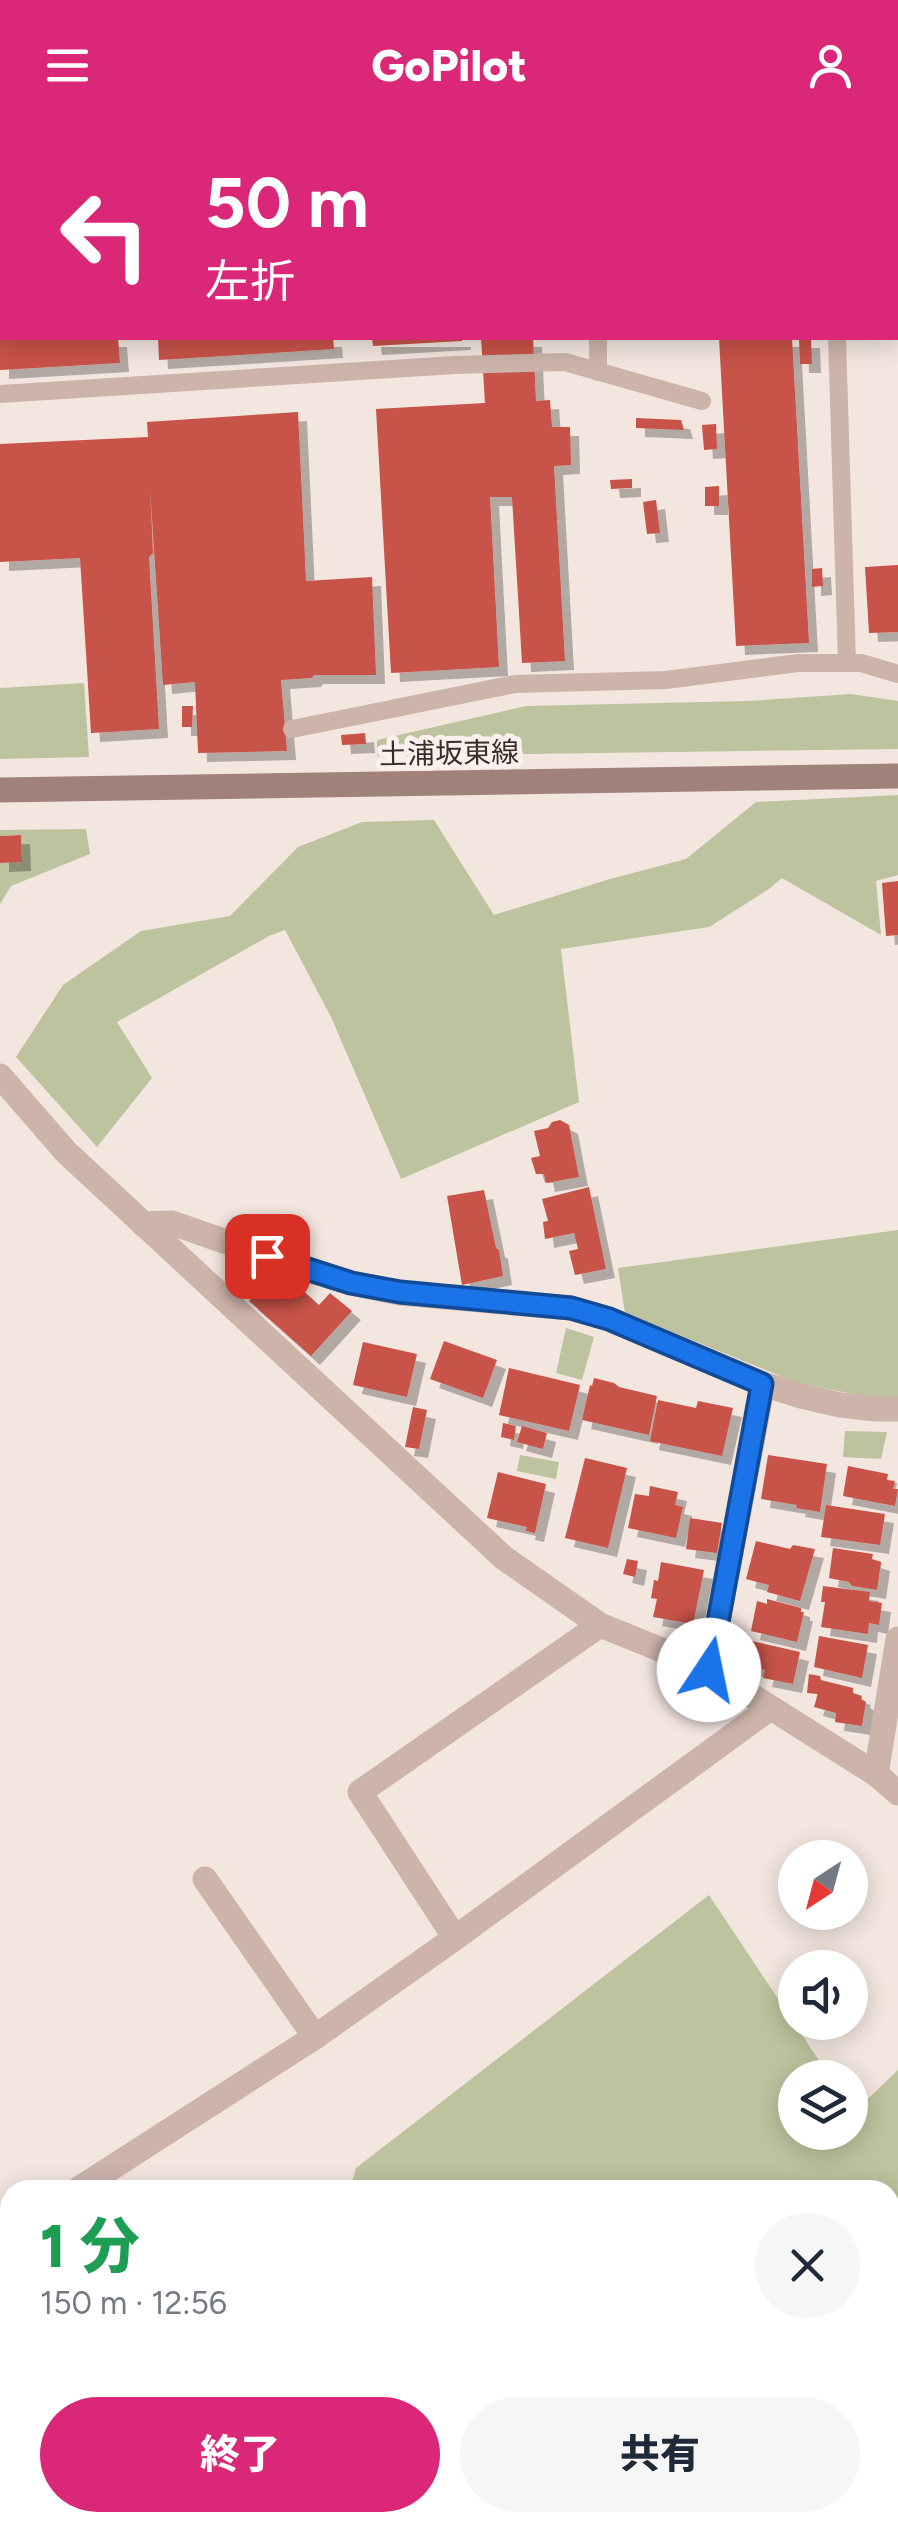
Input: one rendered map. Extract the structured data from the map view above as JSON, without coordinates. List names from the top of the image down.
{
  "streets": {
    "main road": ["土浦坂東線"]
  },
  "north": "bottom left",
  "page": {
    "header": "GoPilot",
    "turn": ["50 m", "左折"],
    "heading": ["1 分", "150 m · 12:56"],
    "buttons": ["終了", "共有"]
  }
}
